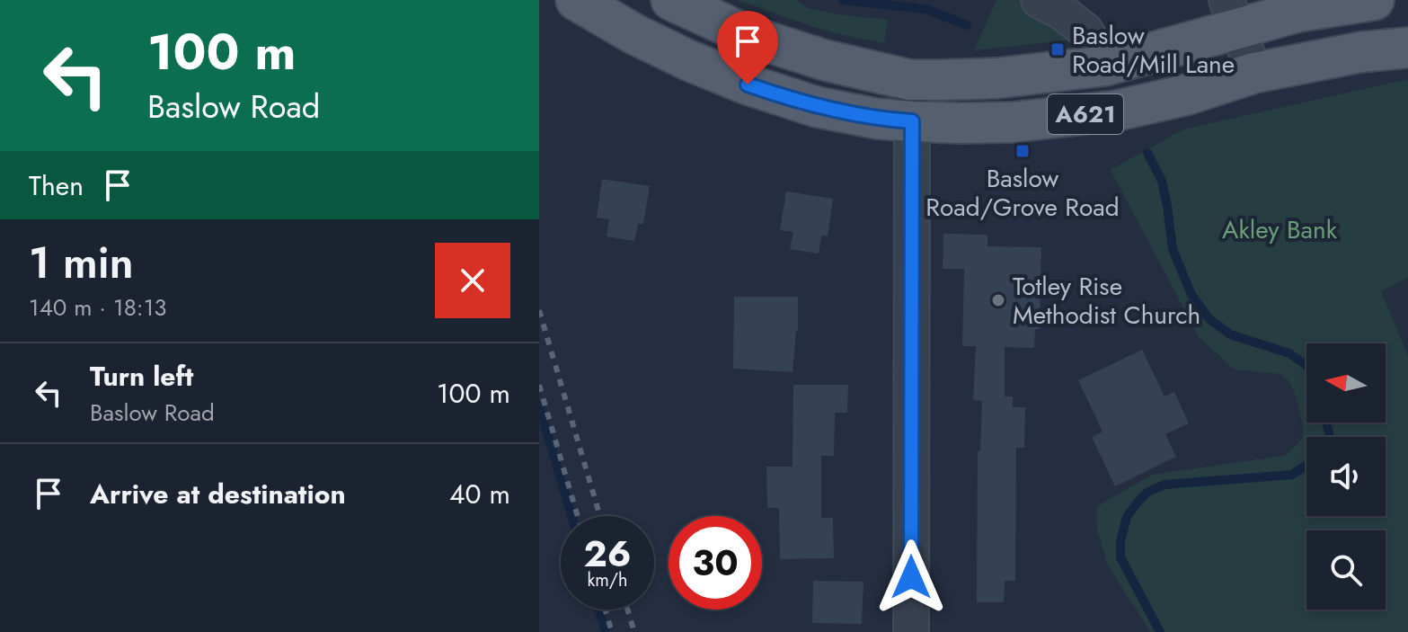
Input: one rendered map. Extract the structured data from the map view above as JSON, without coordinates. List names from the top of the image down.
{
  "streets": {
    "main road": ["A621"]
  },
  "parks": ["Akley Bank"],
  "places": {
    "transit": ["Baslow Road/Mill Lane", "Baslow Road/Grove Road"],
    "other": ["Totley Rise Methodist Church"]
  },
  "north": "left",
  "page": {
    "turn": ["100 m", "Baslow Road"],
    "then": "Then",
    "heading": ["1 min", "140 m · 18:13"],
    "list": [
      {
        "name": "Turn left",
        "note": "Baslow Road",
        "value": "100 m"
      },
      {
        "name": "Arrive at destination",
        "value": "40 m"
      }
    ],
    "speed": "26 km/h",
    "limit": "30"
  }
}
